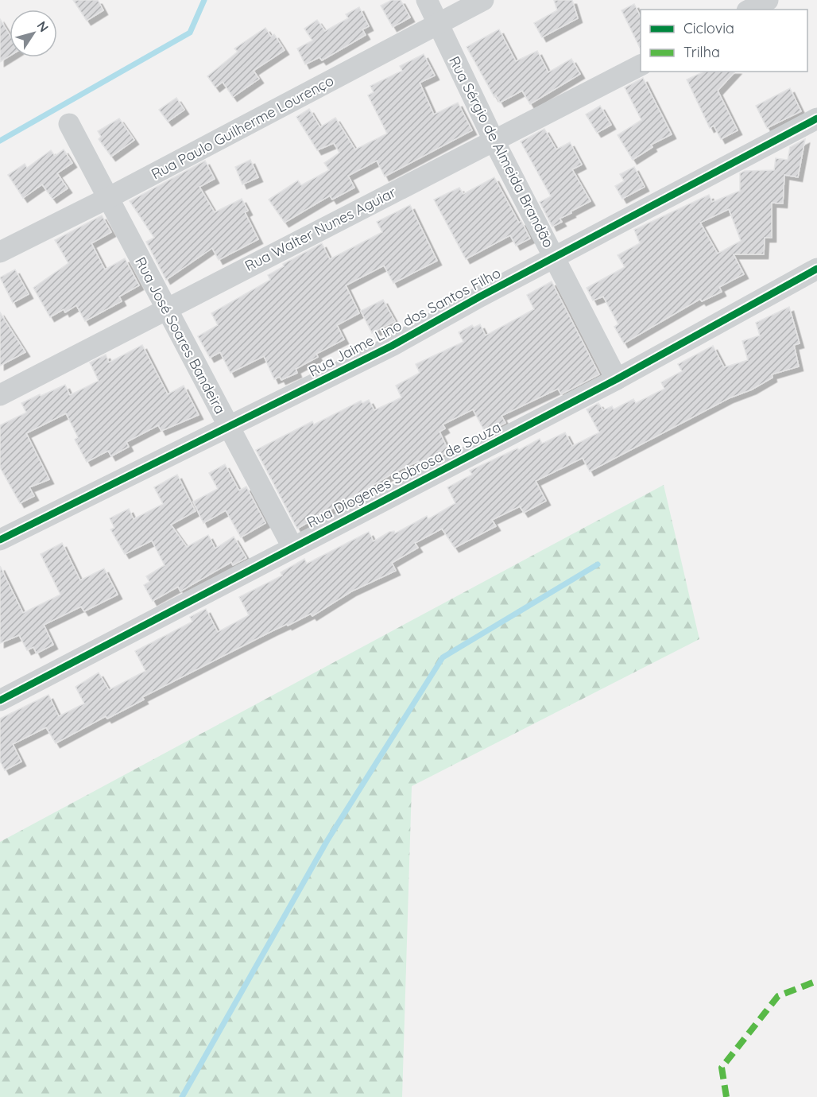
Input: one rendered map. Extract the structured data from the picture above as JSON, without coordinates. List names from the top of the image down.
{
  "streets": {
    "street": [
      "Rua Paulo Guilherme Lourenço",
      "Rua Sérgio de Almeida Brandão",
      "Rua Walter Nunes Aguiar",
      "Rua Jaime Lino dos Santos Filho",
      "Rua José Soares Bandeira",
      "Rua Diogenes Sobrosa de Souza"
    ]
  },
  "crossings": [
    ["Rua Paulo Guilherme Lourenço", "Rua Sérgio de Almeida Brandão"],
    ["Rua Paulo Guilherme Lourenço", "Rua José Soares Bandeira"],
    ["Rua Sérgio de Almeida Brandão", "Rua Walter Nunes Aguiar"],
    ["Rua Sérgio de Almeida Brandão", "Rua Jaime Lino dos Santos Filho"],
    ["Rua Sérgio de Almeida Brandão", "Rua Diogenes Sobrosa de Souza"],
    ["Rua Walter Nunes Aguiar", "Rua José Soares Bandeira"],
    ["Rua Jaime Lino dos Santos Filho", "Rua José Soares Bandeira"],
    ["Rua José Soares Bandeira", "Rua Diogenes Sobrosa de Souza"]
  ],
  "legend": ["Ciclovia", "Trilha"],
  "north": "top right"
}
